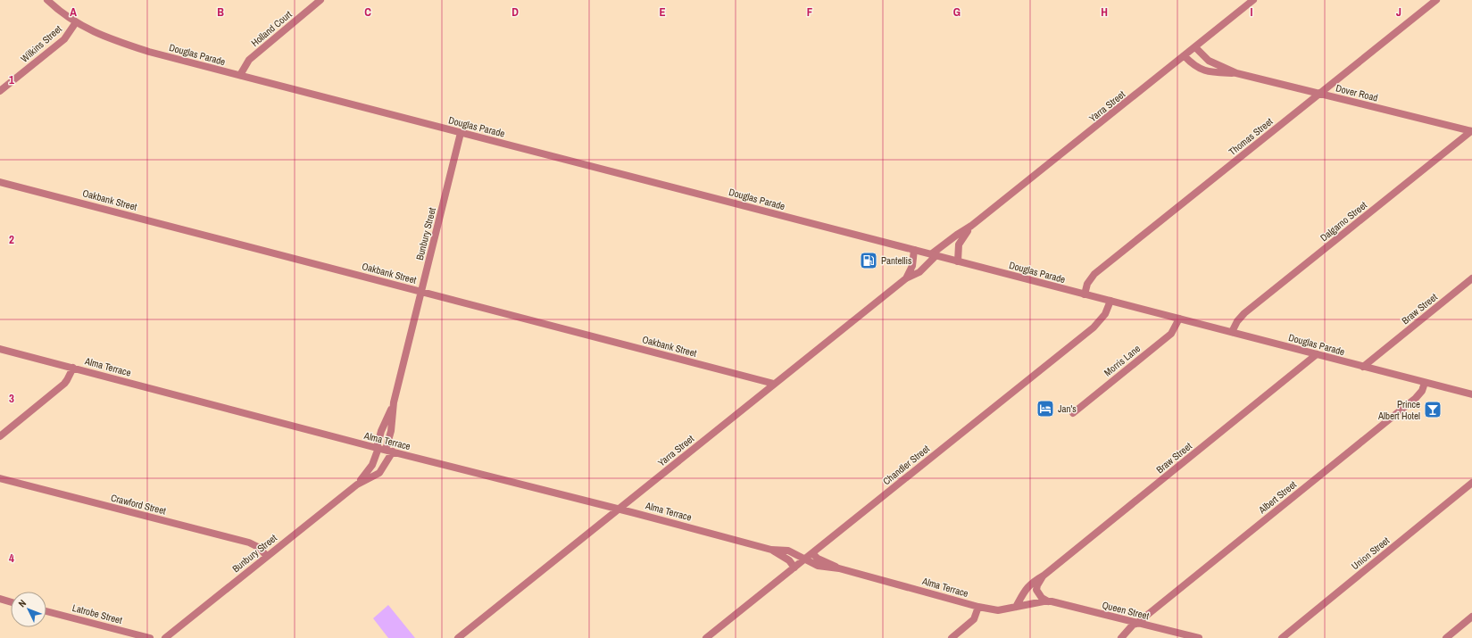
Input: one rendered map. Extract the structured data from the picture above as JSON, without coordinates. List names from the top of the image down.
{
  "streets": {
    "street": [
      "Holland Court",
      "Wilkins Street",
      "Douglas Parade",
      "Dover Road",
      "Yarra Street",
      "Thomas Street",
      "Oakbank Street",
      "Dalgarno Street",
      "Bunbury Street",
      "Braw Street",
      "Morris Lane",
      "Alma Terrace",
      "Chandler Street",
      "Albert Street",
      "Crawford Street",
      "Union Street",
      "Queen Street",
      "Latrobe Street"
    ]
  },
  "crossings": [
    ["Holland Court", "Douglas Parade"],
    ["Wilkins Street", "Douglas Parade"],
    ["Douglas Parade", "Yarra Street"],
    ["Douglas Parade", "Thomas Street"],
    ["Douglas Parade", "Dalgarno Street"],
    ["Douglas Parade", "Bunbury Street"],
    ["Douglas Parade", "Braw Street"],
    ["Douglas Parade", "Morris Lane"],
    ["Douglas Parade", "Chandler Street"],
    ["Douglas Parade", "Albert Street"],
    ["Dover Road", "Yarra Street"],
    ["Dover Road", "Thomas Street"],
    ["Dover Road", "Dalgarno Street"],
    ["Yarra Street", "Oakbank Street"],
    ["Yarra Street", "Alma Terrace"],
    ["Oakbank Street", "Bunbury Street"],
    ["Bunbury Street", "Alma Terrace"],
    ["Bunbury Street", "Crawford Street"],
    ["Braw Street", "Alma Terrace"],
    ["Alma Terrace", "Chandler Street"],
    ["Alma Terrace", "Queen Street"],
    ["Albert Street", "Queen Street"]
  ],
  "places": {
    "fuel station": ["Pantellis"],
    "hotel": ["Jan's"],
    "bar": ["Prince Albert Hotel"]
  },
  "north": "top left",
  "grid": {
    "columns": [
      "A",
      "B",
      "C",
      "D",
      "E",
      "F",
      "G",
      "H",
      "I",
      "J"
    ],
    "rows": [
      "1",
      "2",
      "3",
      "4"
    ]
  }
}
